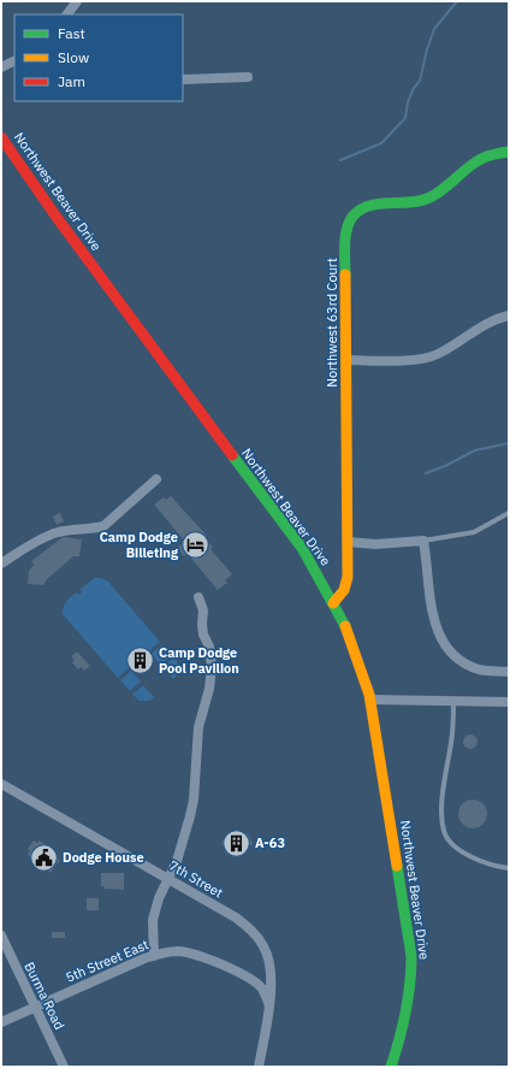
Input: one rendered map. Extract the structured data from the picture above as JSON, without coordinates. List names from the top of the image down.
{
  "streets": {
    "main road": ["Northwest Beaver Drive", "Northwest 63rd Court"],
    "street": ["7th Street", "5th Street East", "Burma Road"]
  },
  "crossings": [
    ["Northwest Beaver Drive", "Northwest 63rd Court"],
    ["7th Street", "5th Street East"],
    ["5th Street East", "Burma Road"]
  ],
  "places": {
    "hotel": ["Camp Dodge Billeting"],
    "building": ["Camp Dodge Pool Pavilion", "A-63"],
    "public building": ["Dodge House"]
  },
  "legend": ["Fast", "Slow", "Jam"]
}
